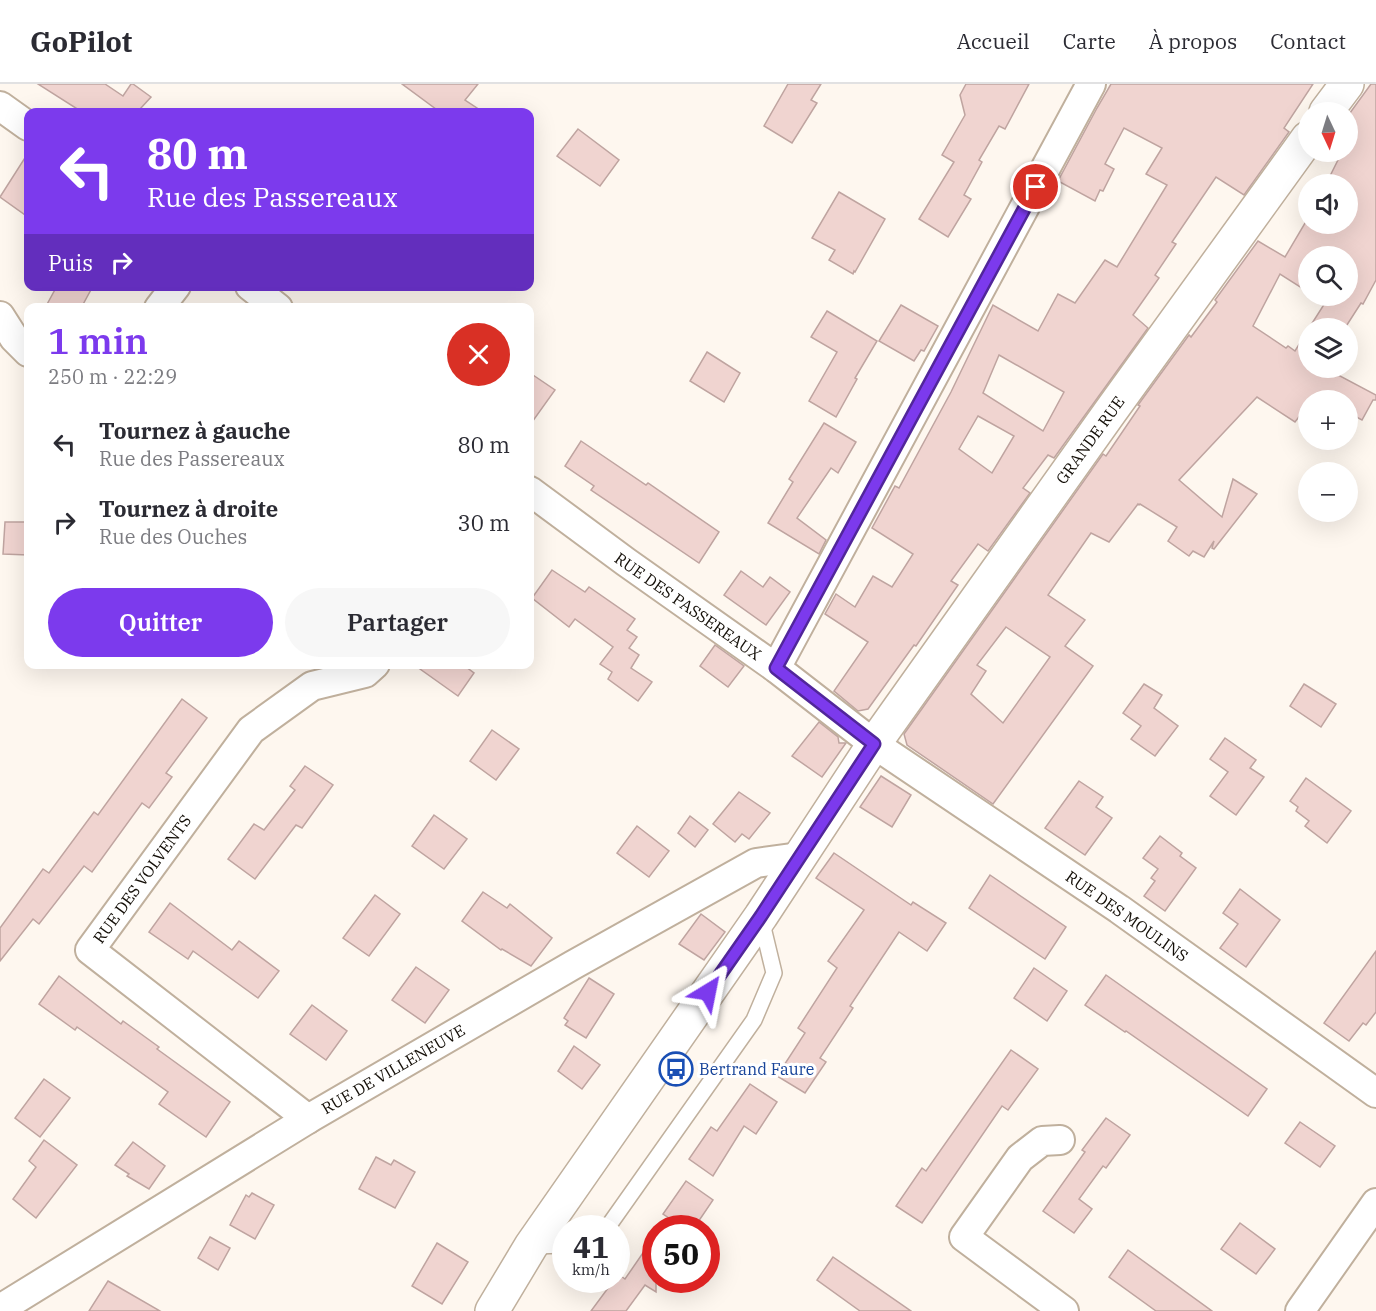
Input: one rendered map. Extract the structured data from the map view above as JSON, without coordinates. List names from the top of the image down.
{
  "streets": {
    "main road": ["GRANDE RUE"],
    "street": [
      "RUE DES PASSEREAUX",
      "RUE DES VOLVENTS",
      "RUE DES MOULINS",
      "RUE DE VILLENEUVE"
    ]
  },
  "crossings": [
    ["GRANDE RUE", "RUE DES PASSEREAUX"],
    ["GRANDE RUE", "RUE DES MOULINS"],
    ["GRANDE RUE", "RUE DE VILLENEUVE"],
    ["RUE DES PASSEREAUX", "RUE DES MOULINS"],
    ["RUE DES VOLVENTS", "RUE DE VILLENEUVE"]
  ],
  "places": {
    "bus stop": ["Bertrand Faure"]
  },
  "north": "bottom",
  "page": {
    "header": "GoPilot",
    "nav": [
      "Accueil",
      "Carte",
      "À propos",
      "Contact"
    ],
    "map_buttons": ["+", "−"],
    "turn": ["80 m", "Rue des Passereaux"],
    "then": "Puis",
    "heading": ["1 min", "250 m · 22:29"],
    "list": [
      {
        "name": "Tournez à gauche",
        "note": "Rue des Passereaux",
        "value": "80 m"
      },
      {
        "name": "Tournez à droite",
        "note": "Rue des Ouches",
        "value": "30 m"
      }
    ],
    "buttons": ["Quitter", "Partager"],
    "speed": "41 km/h",
    "limit": "50"
  }
}
